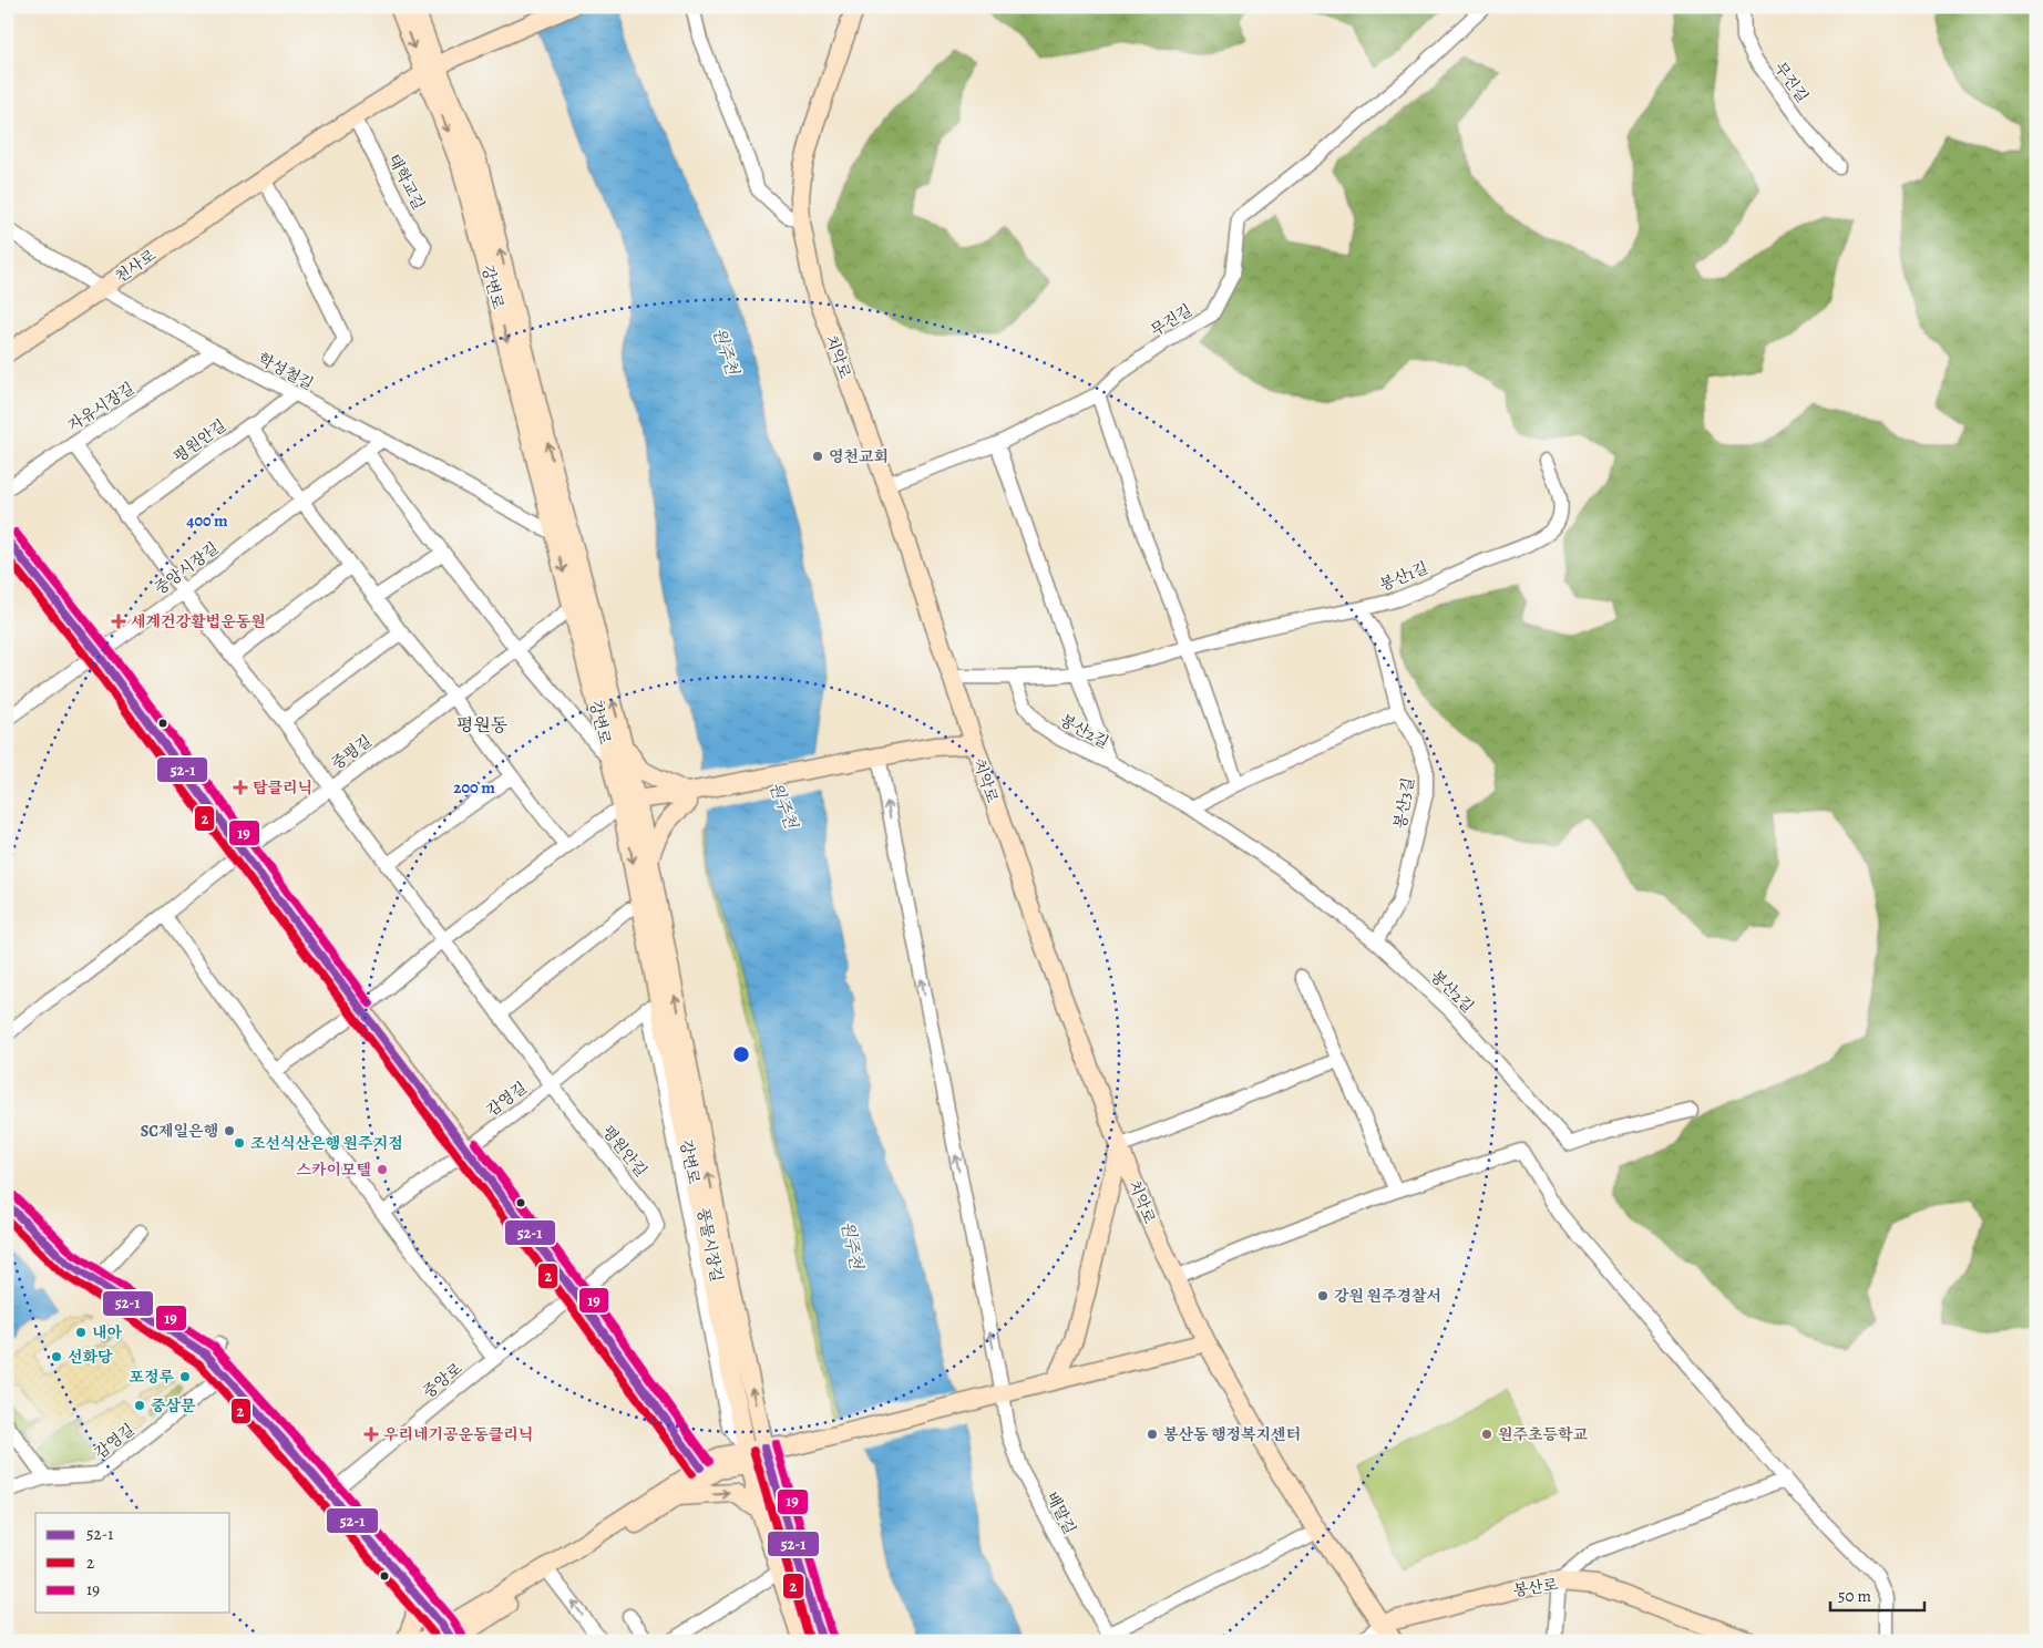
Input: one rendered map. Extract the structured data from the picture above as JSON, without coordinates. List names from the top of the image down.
{
  "streets": {
    "street": [
      "무진길",
      "태학교길",
      "천사로",
      "강변로",
      "치악로",
      "학성철길",
      "자유시장길",
      "평원안길",
      "중앙시장길",
      "봉산1길",
      "봉산2길",
      "중평길",
      "봉산3길",
      "감영길",
      "풍물시장길",
      "중앙로",
      "배말길",
      "봉산로"
    ]
  },
  "crossings": [
    ["무진길", "치악로"],
    ["태학교길", "천사로"],
    ["천사로", "강변로"],
    ["천사로", "학성철길"],
    ["강변로", "학성철길"],
    ["강변로", "중평길"],
    ["강변로", "풍물시장길"],
    ["치악로", "봉산1길"],
    ["학성철길", "자유시장길"],
    ["학성철길", "평원안길"],
    ["학성철길", "중앙시장길"],
    ["자유시장길", "평원안길"],
    ["평원안길", "중앙시장길"],
    ["평원안길", "중평길"],
    ["평원안길", "감영길"],
    ["평원안길", "중앙로"],
    ["봉산1길", "봉산2길"],
    ["봉산1길", "봉산3길"],
    ["봉산2길", "봉산3길"],
    ["감영길", "풍물시장길"]
  ],
  "one_way": ["배말길"],
  "districts": ["평원동"],
  "water": ["원주천"],
  "places": {
    "other": [
      "영천교회",
      "SC제일은행",
      "조선식산은행 원주지점",
      "스카이모텔",
      "강원 원주경찰서",
      "내아",
      "선화당",
      "포정루",
      "중삼문",
      "봉산동 행정복지센터",
      "원주초등학교"
    ],
    "health": ["세계건강활법운동원", "탑클리닉", "우리네기공운동클리닉"]
  },
  "lines": ["transit line 19", "transit line 52-1", "transit line 2"],
  "legend": ["52-1", "2", "19"],
  "scale_bar": "50 m",
  "rings": ["400 m", "200 m"]
}
